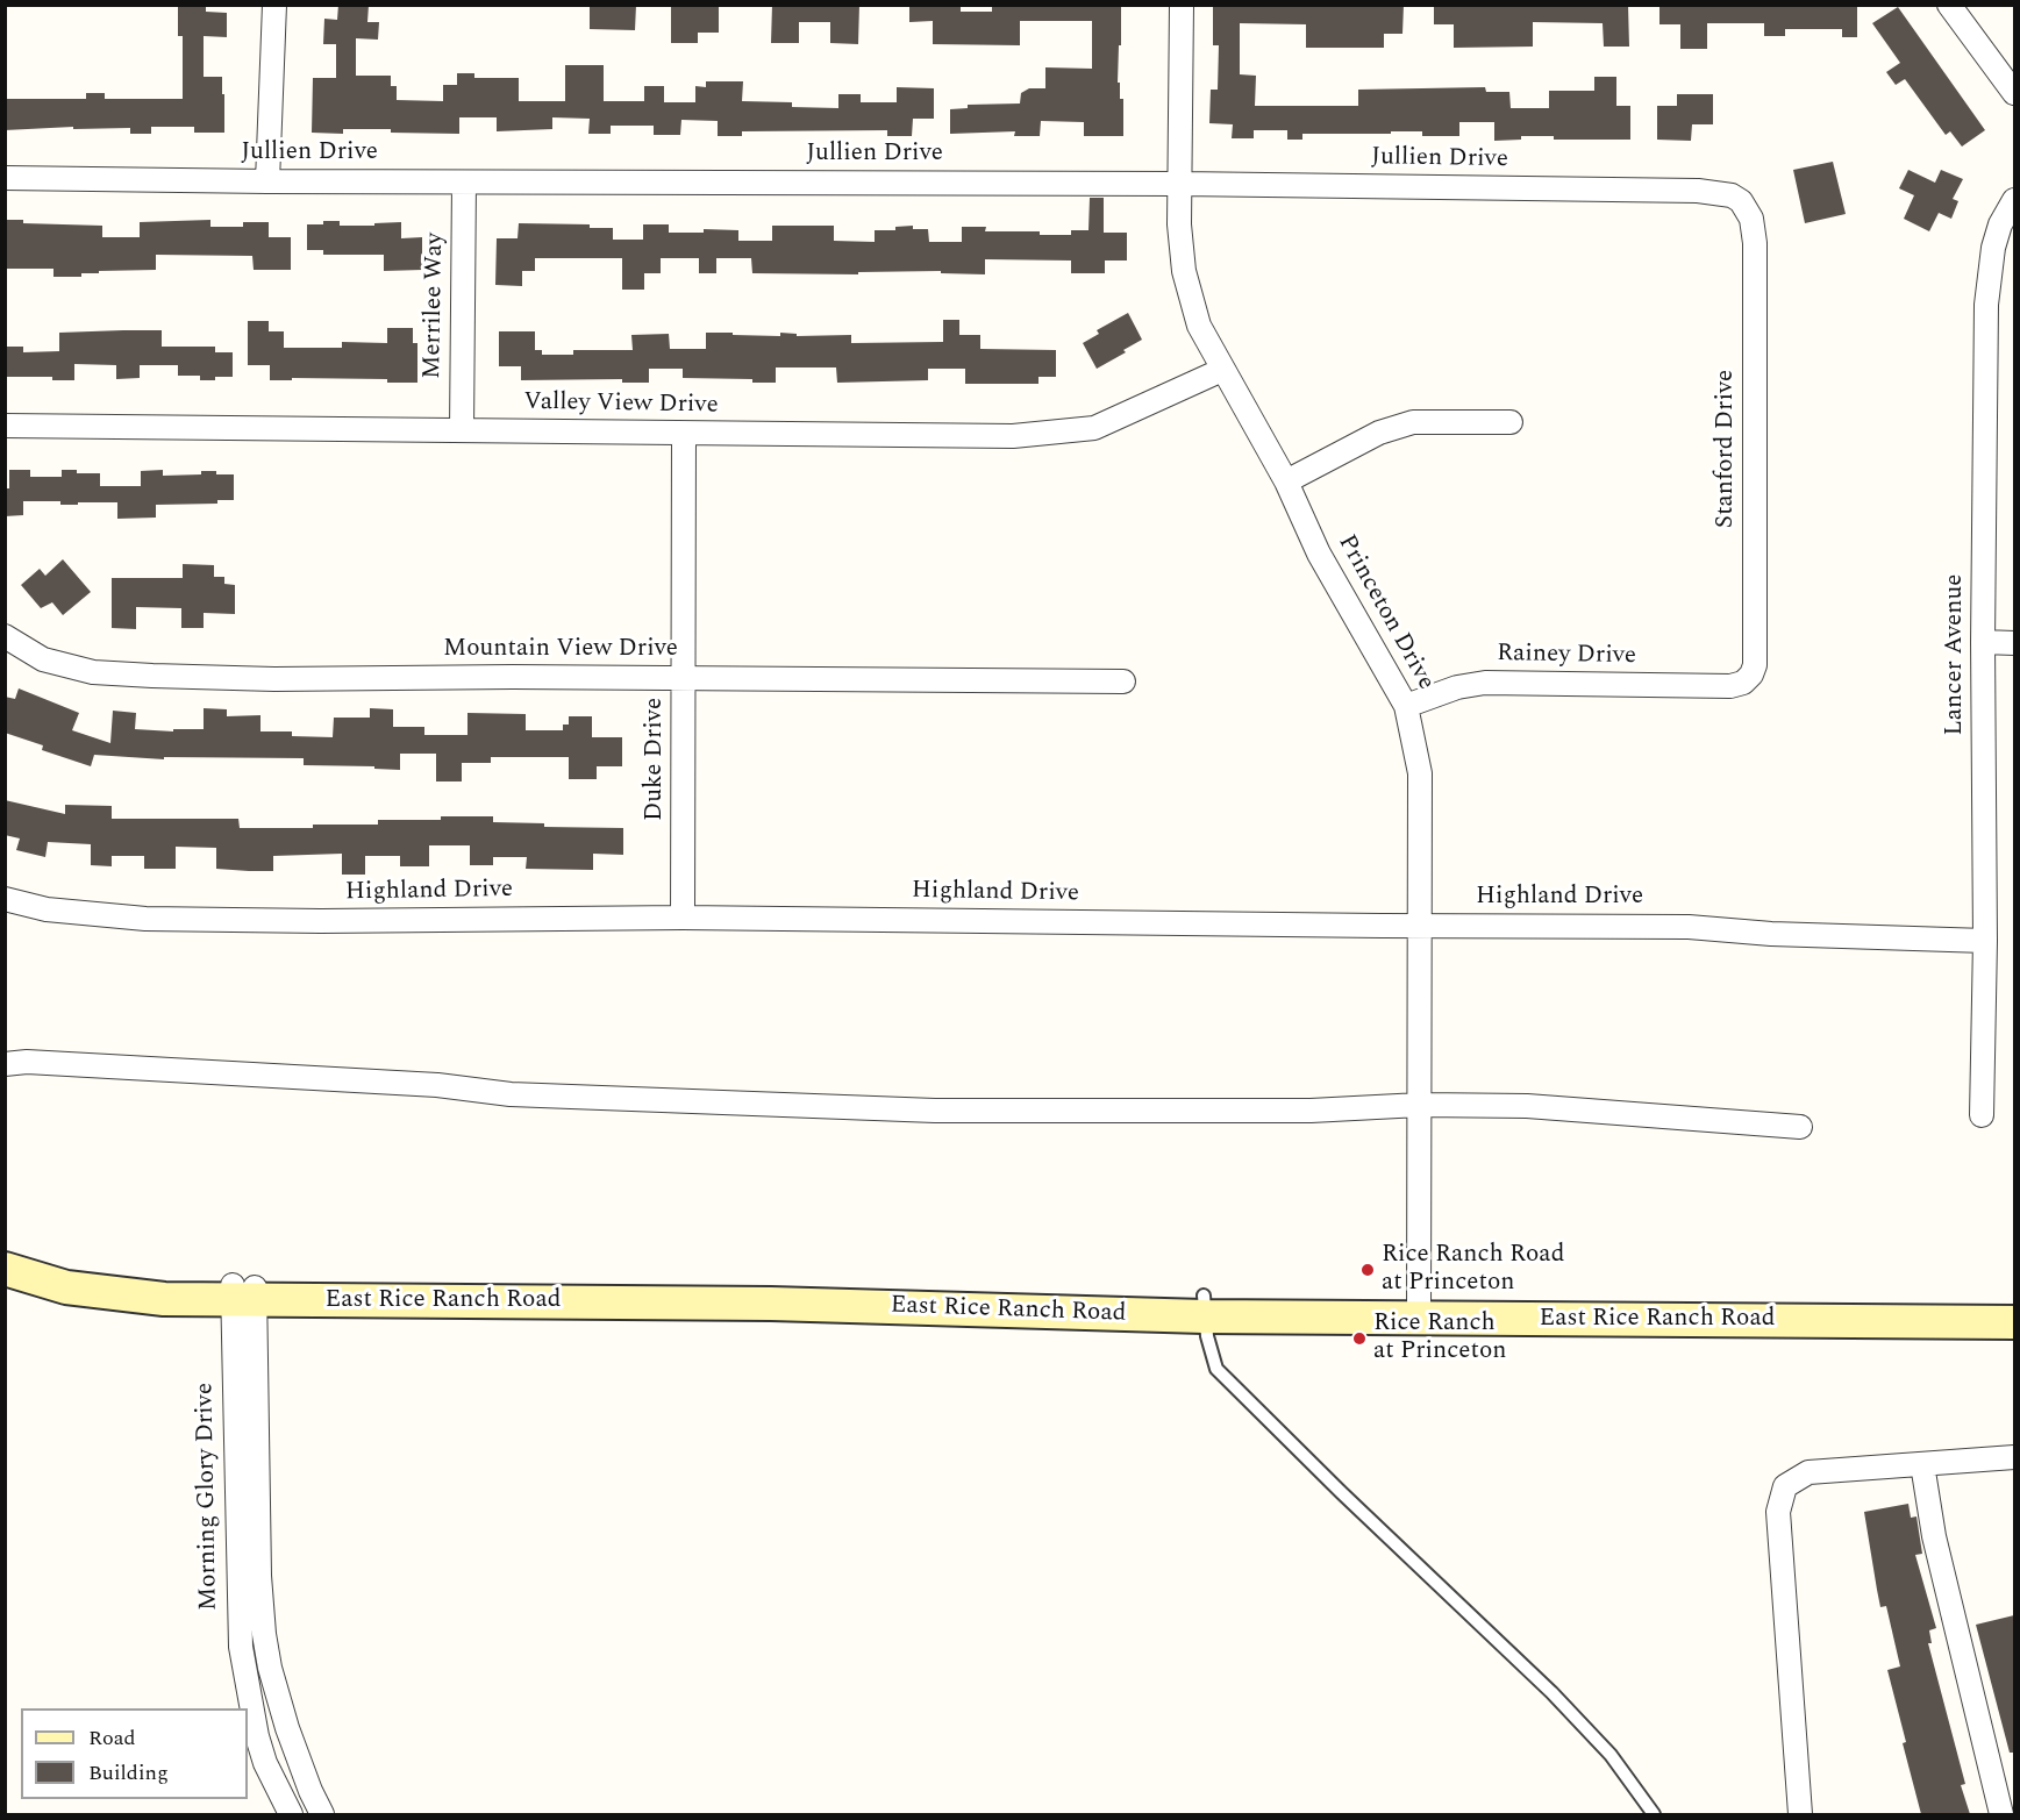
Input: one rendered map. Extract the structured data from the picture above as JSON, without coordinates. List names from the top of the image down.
{
  "streets": {
    "main road": ["East Rice Ranch Road"],
    "street": [
      "Jullien Drive",
      "Merrilee Way",
      "Valley View Drive",
      "Stanford Drive",
      "Princeton Drive",
      "Mountain View Drive",
      "Lancer Avenue",
      "Rainey Drive",
      "Duke Drive",
      "Highland Drive",
      "Morning Glory Drive"
    ]
  },
  "crossings": [
    ["Jullien Drive", "Merrilee Way"],
    ["Jullien Drive", "Stanford Drive"],
    ["Jullien Drive", "Princeton Drive"],
    ["Merrilee Way", "Valley View Drive"],
    ["Valley View Drive", "Princeton Drive"],
    ["Valley View Drive", "Duke Drive"],
    ["Stanford Drive", "Rainey Drive"],
    ["Princeton Drive", "Rainey Drive"],
    ["Princeton Drive", "Highland Drive"],
    ["Princeton Drive", "East Rice Ranch Road"],
    ["Mountain View Drive", "Duke Drive"],
    ["Lancer Avenue", "Highland Drive"],
    ["Duke Drive", "Highland Drive"],
    ["East Rice Ranch Road", "Morning Glory Drive"]
  ],
  "places": ["Rice Ranch Road at Princeton", "Rice Ranch at Princeton"],
  "legend": ["Road", "Building"]
}
